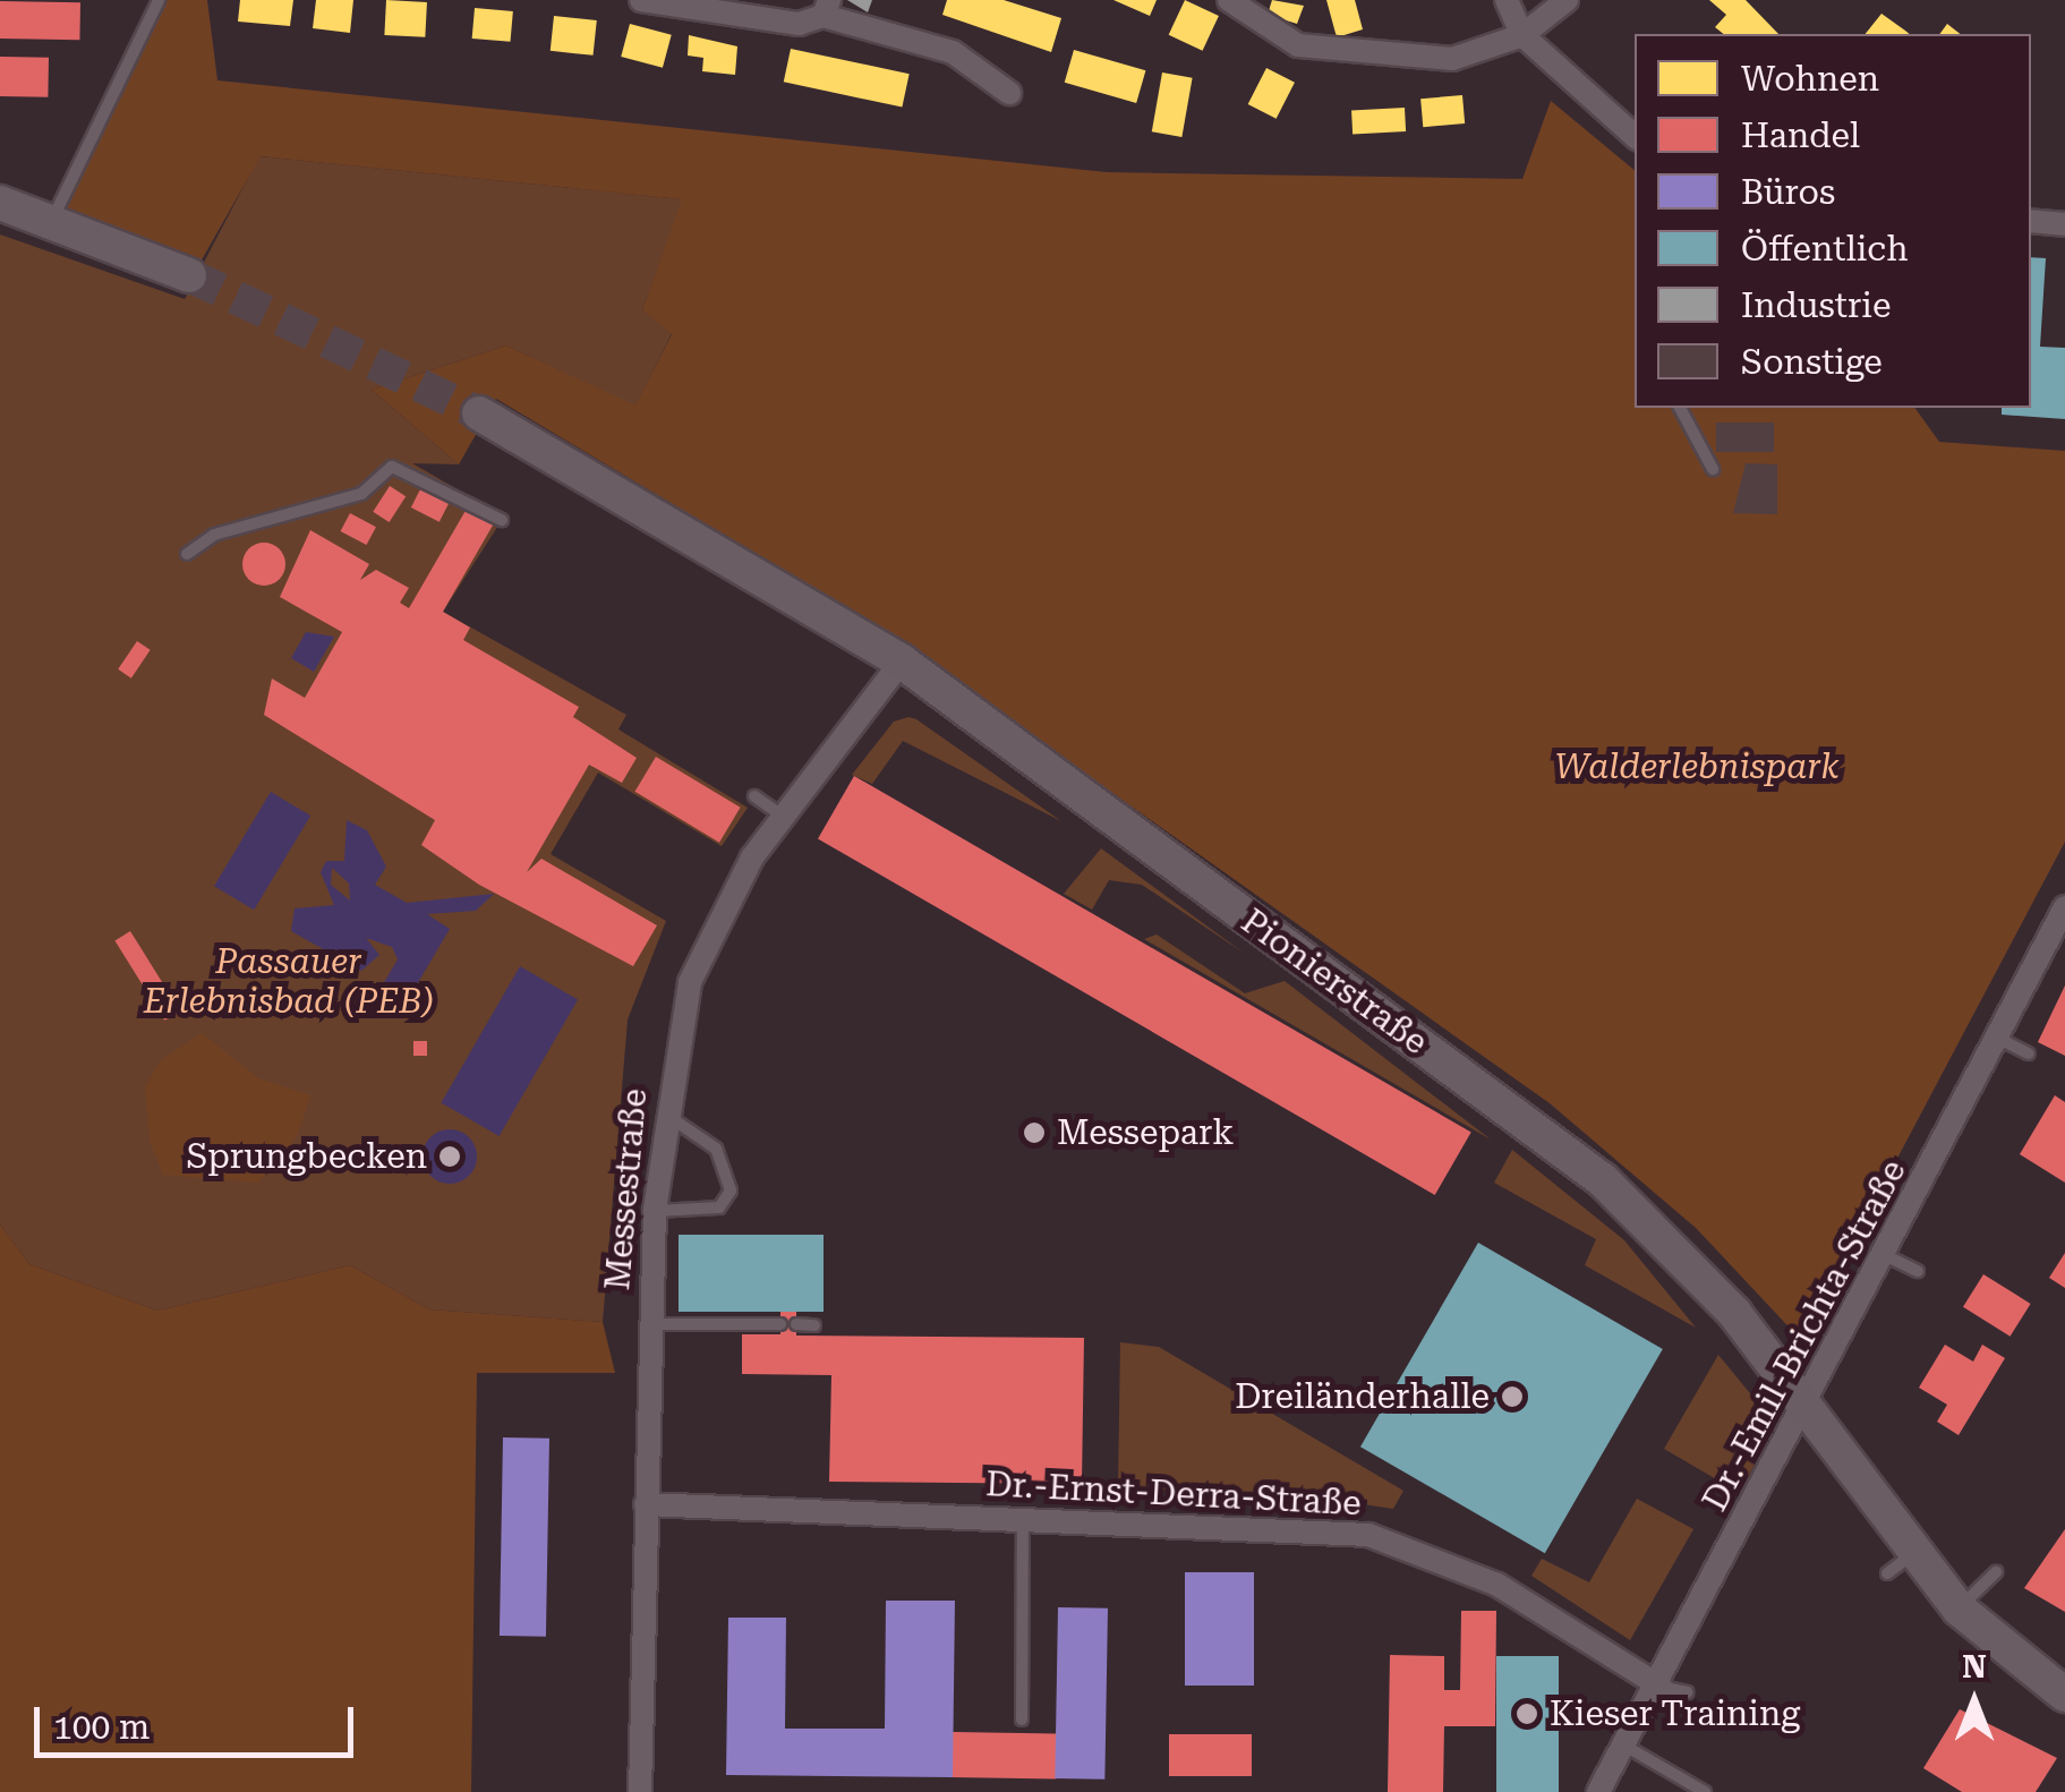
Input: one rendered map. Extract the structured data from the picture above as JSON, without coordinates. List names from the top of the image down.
{
  "streets": {
    "main road": ["Pionierstraße"],
    "street": ["Messestraße", "Dr.-Emil-Brichta-Straße", "Dr.-Ernst-Derra-Straße"]
  },
  "crossings": [
    ["Pionierstraße", "Messestraße"],
    ["Pionierstraße", "Dr.-Emil-Brichta-Straße"],
    ["Messestraße", "Dr.-Ernst-Derra-Straße"],
    ["Dr.-Emil-Brichta-Straße", "Dr.-Ernst-Derra-Straße"]
  ],
  "parks": ["Walderlebnispark", "Passauer Erlebnisbad (PEB)"],
  "places": [
    "Messepark",
    "Sprungbecken",
    "Dreiländerhalle",
    "Kieser Training"
  ],
  "legend": [
    "Wohnen",
    "Handel",
    "Büros",
    "Öffentlich",
    "Industrie",
    "Sonstige"
  ],
  "scale_bar": "100 m",
  "north": "top"
}
